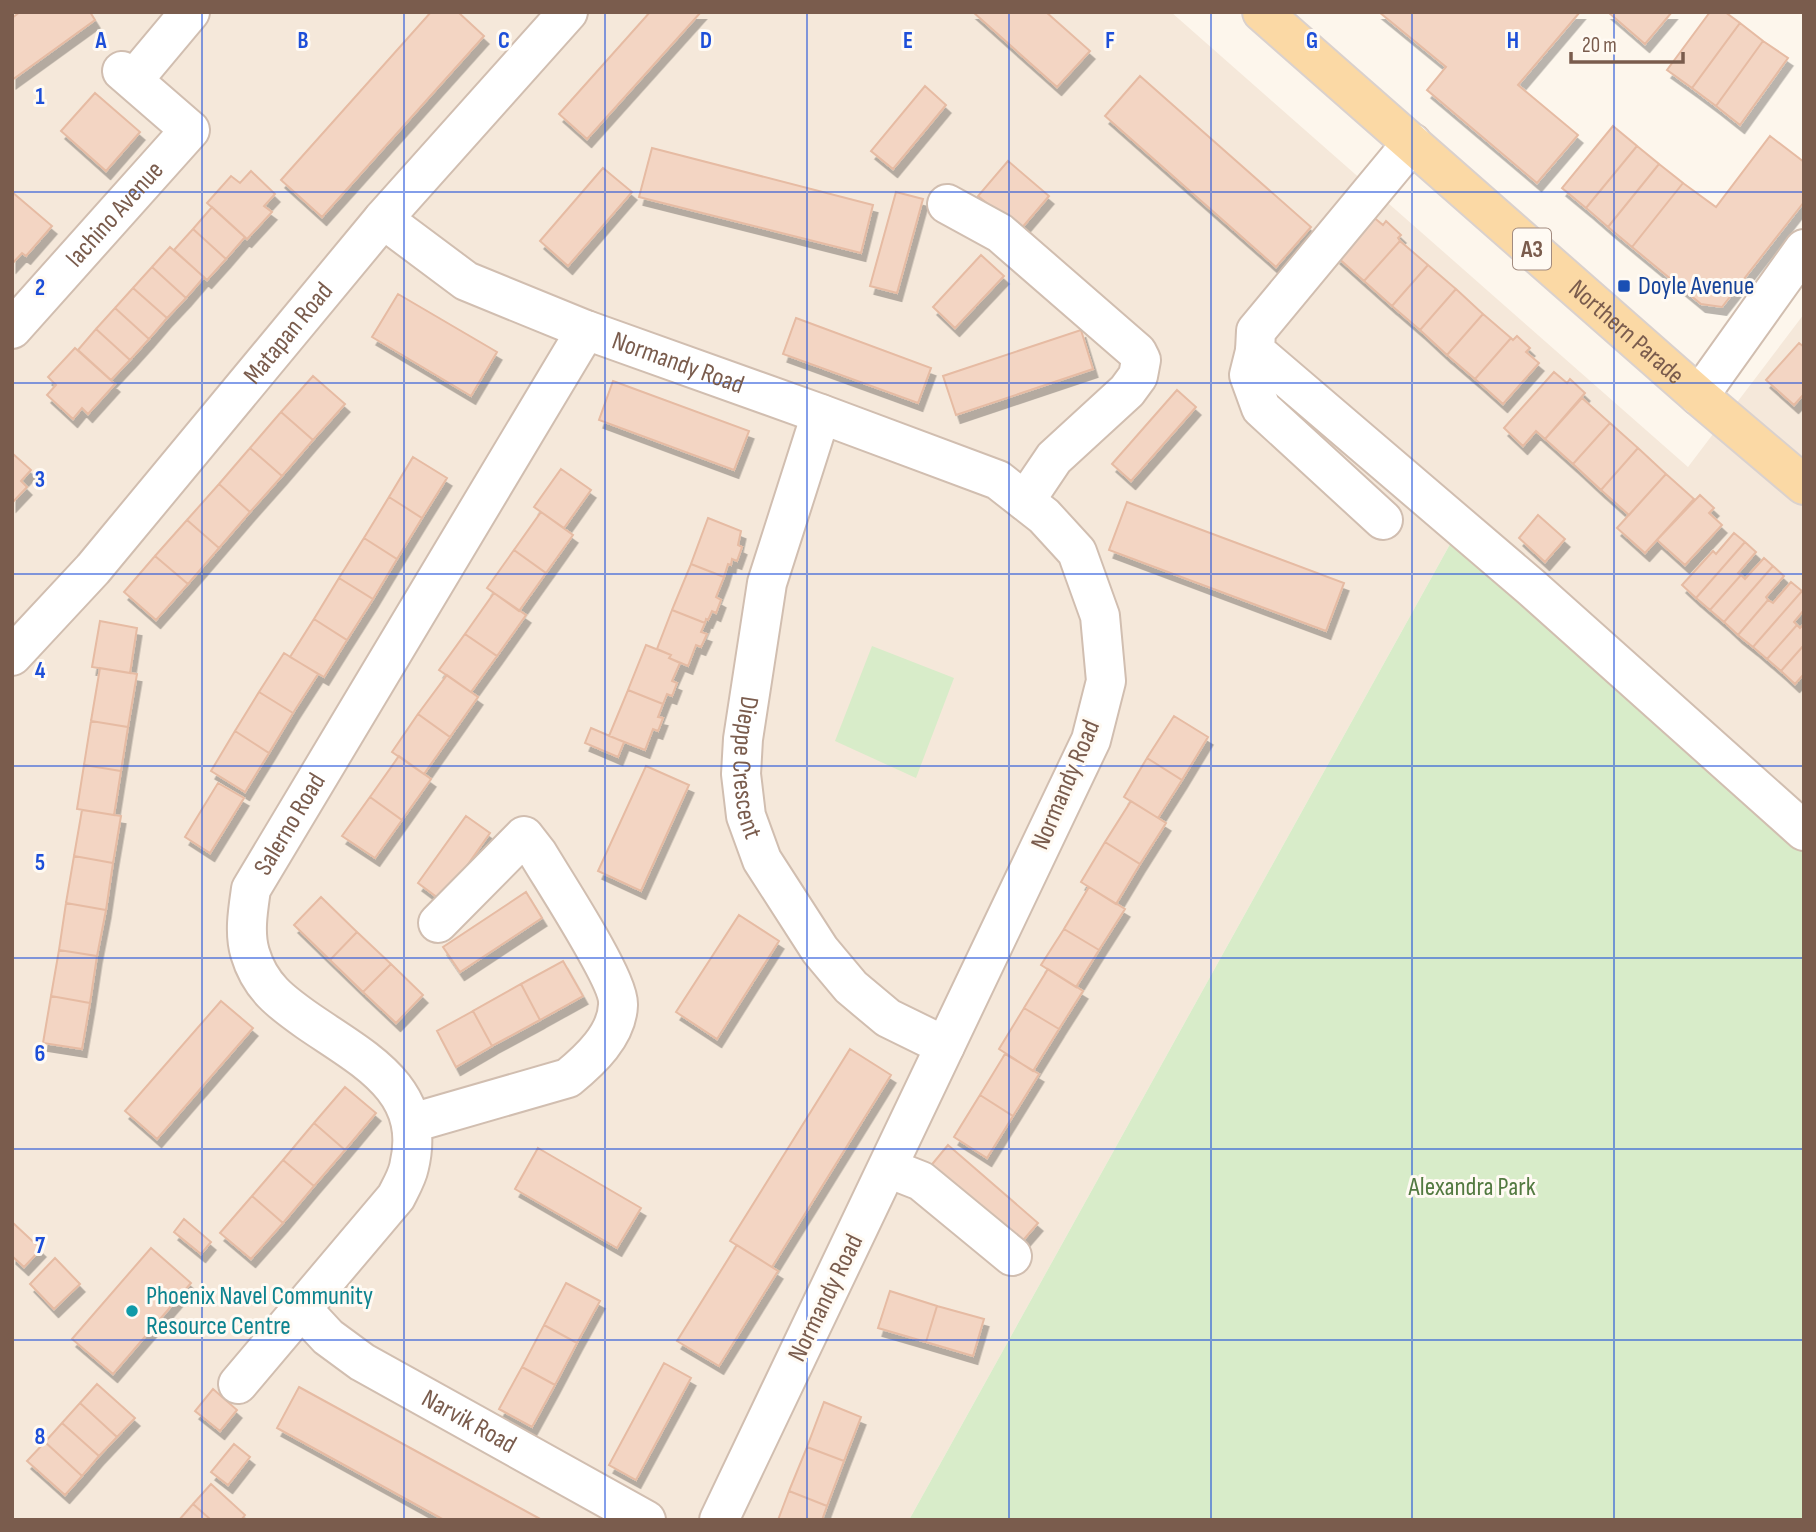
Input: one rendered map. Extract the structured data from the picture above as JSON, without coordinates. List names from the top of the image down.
{
  "streets": {
    "main road": ["A3", "Northern Parade"],
    "street": [
      "Iachino Avenue",
      "Matapan Road",
      "Normandy Road",
      "Dieppe Crescent",
      "Salerno Road",
      "Narvik Road"
    ]
  },
  "crossings": [
    ["Matapan Road", "Normandy Road"],
    ["Normandy Road", "Dieppe Crescent"],
    ["Normandy Road", "Salerno Road"],
    ["Salerno Road", "Narvik Road"]
  ],
  "parks": ["Alexandra Park"],
  "places": {
    "transit": ["Doyle Avenue"],
    "other": ["Phoenix Navel Community Resource Centre"]
  },
  "scale_bar": "20 m",
  "grid": {
    "columns": [
      "A",
      "B",
      "C",
      "D",
      "E",
      "F",
      "G",
      "H"
    ],
    "rows": [
      "1",
      "2",
      "3",
      "4",
      "5",
      "6",
      "7",
      "8"
    ]
  }
}
